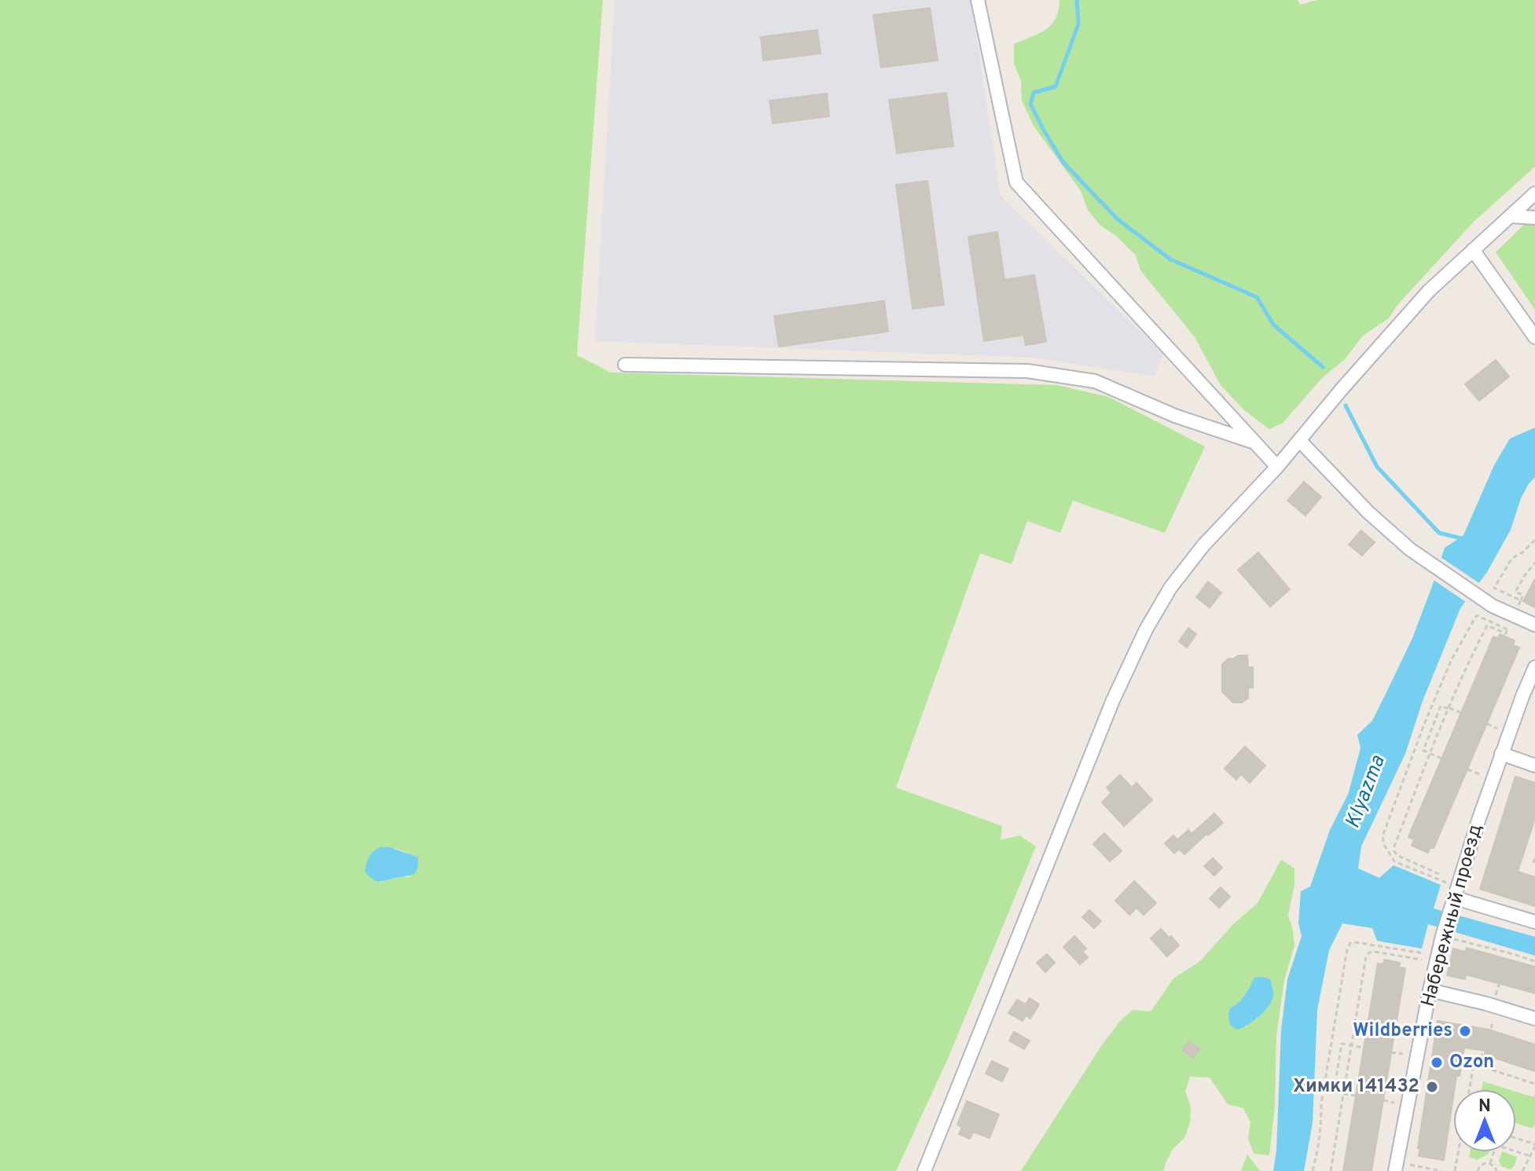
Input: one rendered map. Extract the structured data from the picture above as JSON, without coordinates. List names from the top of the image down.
{
  "streets": {
    "street": ["Набережный проезд"]
  },
  "water": ["Klyazma"],
  "places": ["Wildberries", "Ozon", "Химки 141432"],
  "north": "top"
}
